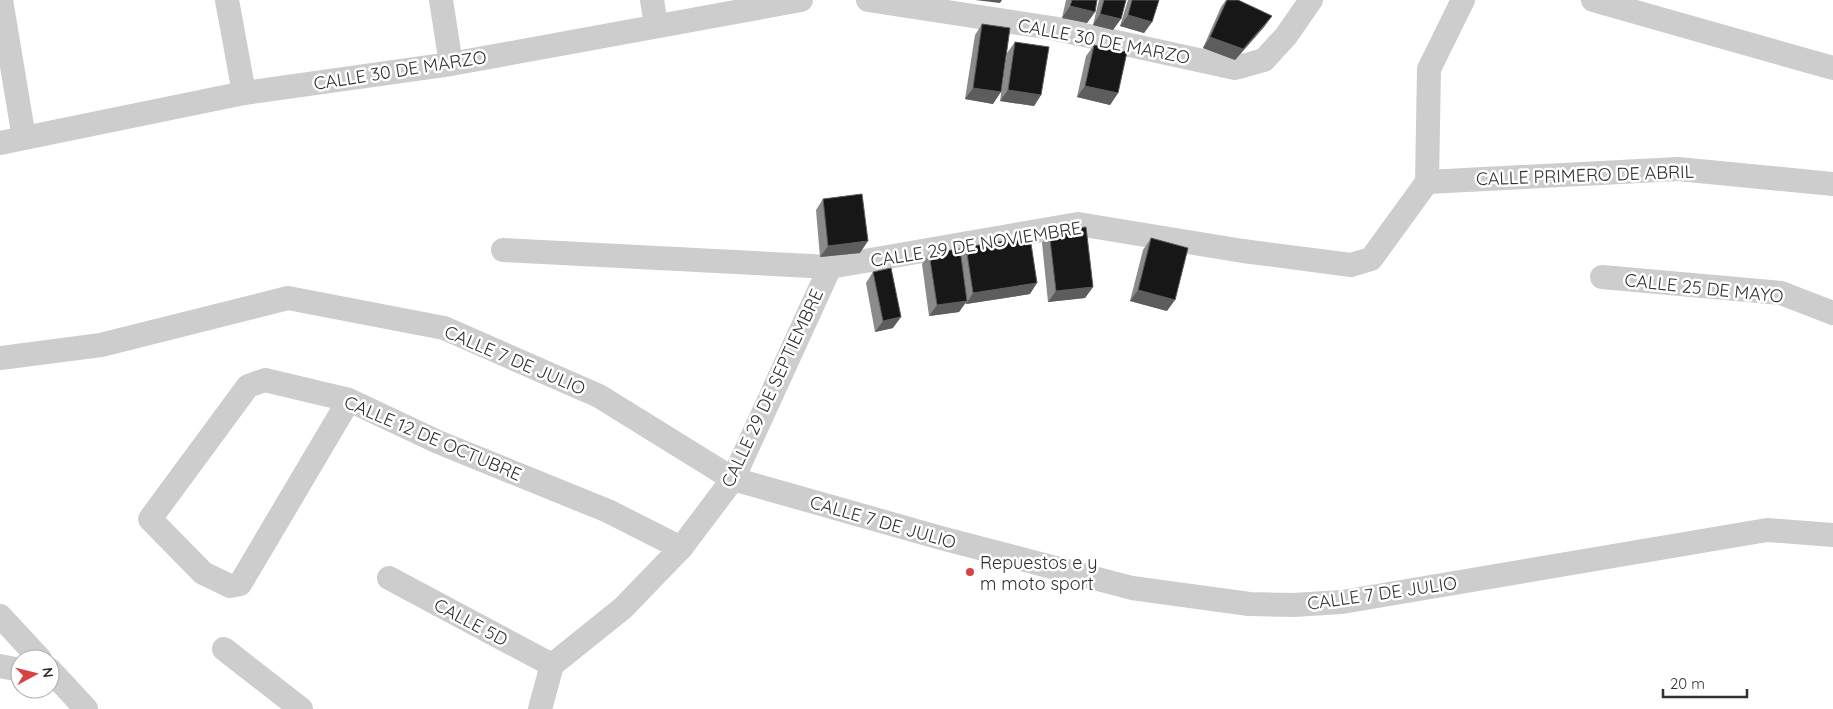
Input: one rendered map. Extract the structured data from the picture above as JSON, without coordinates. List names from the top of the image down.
{
  "streets": {
    "street": [
      "CALLE 30 DE MARZO",
      "CALLE PRIMERO DE ABRIL",
      "CALLE 29 DE NOVIEMBRE",
      "CALLE 25 DE MAYO",
      "CALLE 7 DE JULIO",
      "CALLE 29 DE SEPTIEMBRE",
      "CALLE 12 DE OCTUBRE",
      "CALLE 5D"
    ]
  },
  "crossings": [
    ["CALLE PRIMERO DE ABRIL", "CALLE 29 DE NOVIEMBRE"],
    ["CALLE 29 DE NOVIEMBRE", "CALLE 29 DE SEPTIEMBRE"],
    ["CALLE 7 DE JULIO", "CALLE 29 DE SEPTIEMBRE"],
    ["CALLE 29 DE SEPTIEMBRE", "CALLE 12 DE OCTUBRE"],
    ["CALLE 29 DE SEPTIEMBRE", "CALLE 5D"]
  ],
  "places": ["Repuestos e y m moto sport"],
  "scale_bar": "20 m",
  "north": "right"
}
